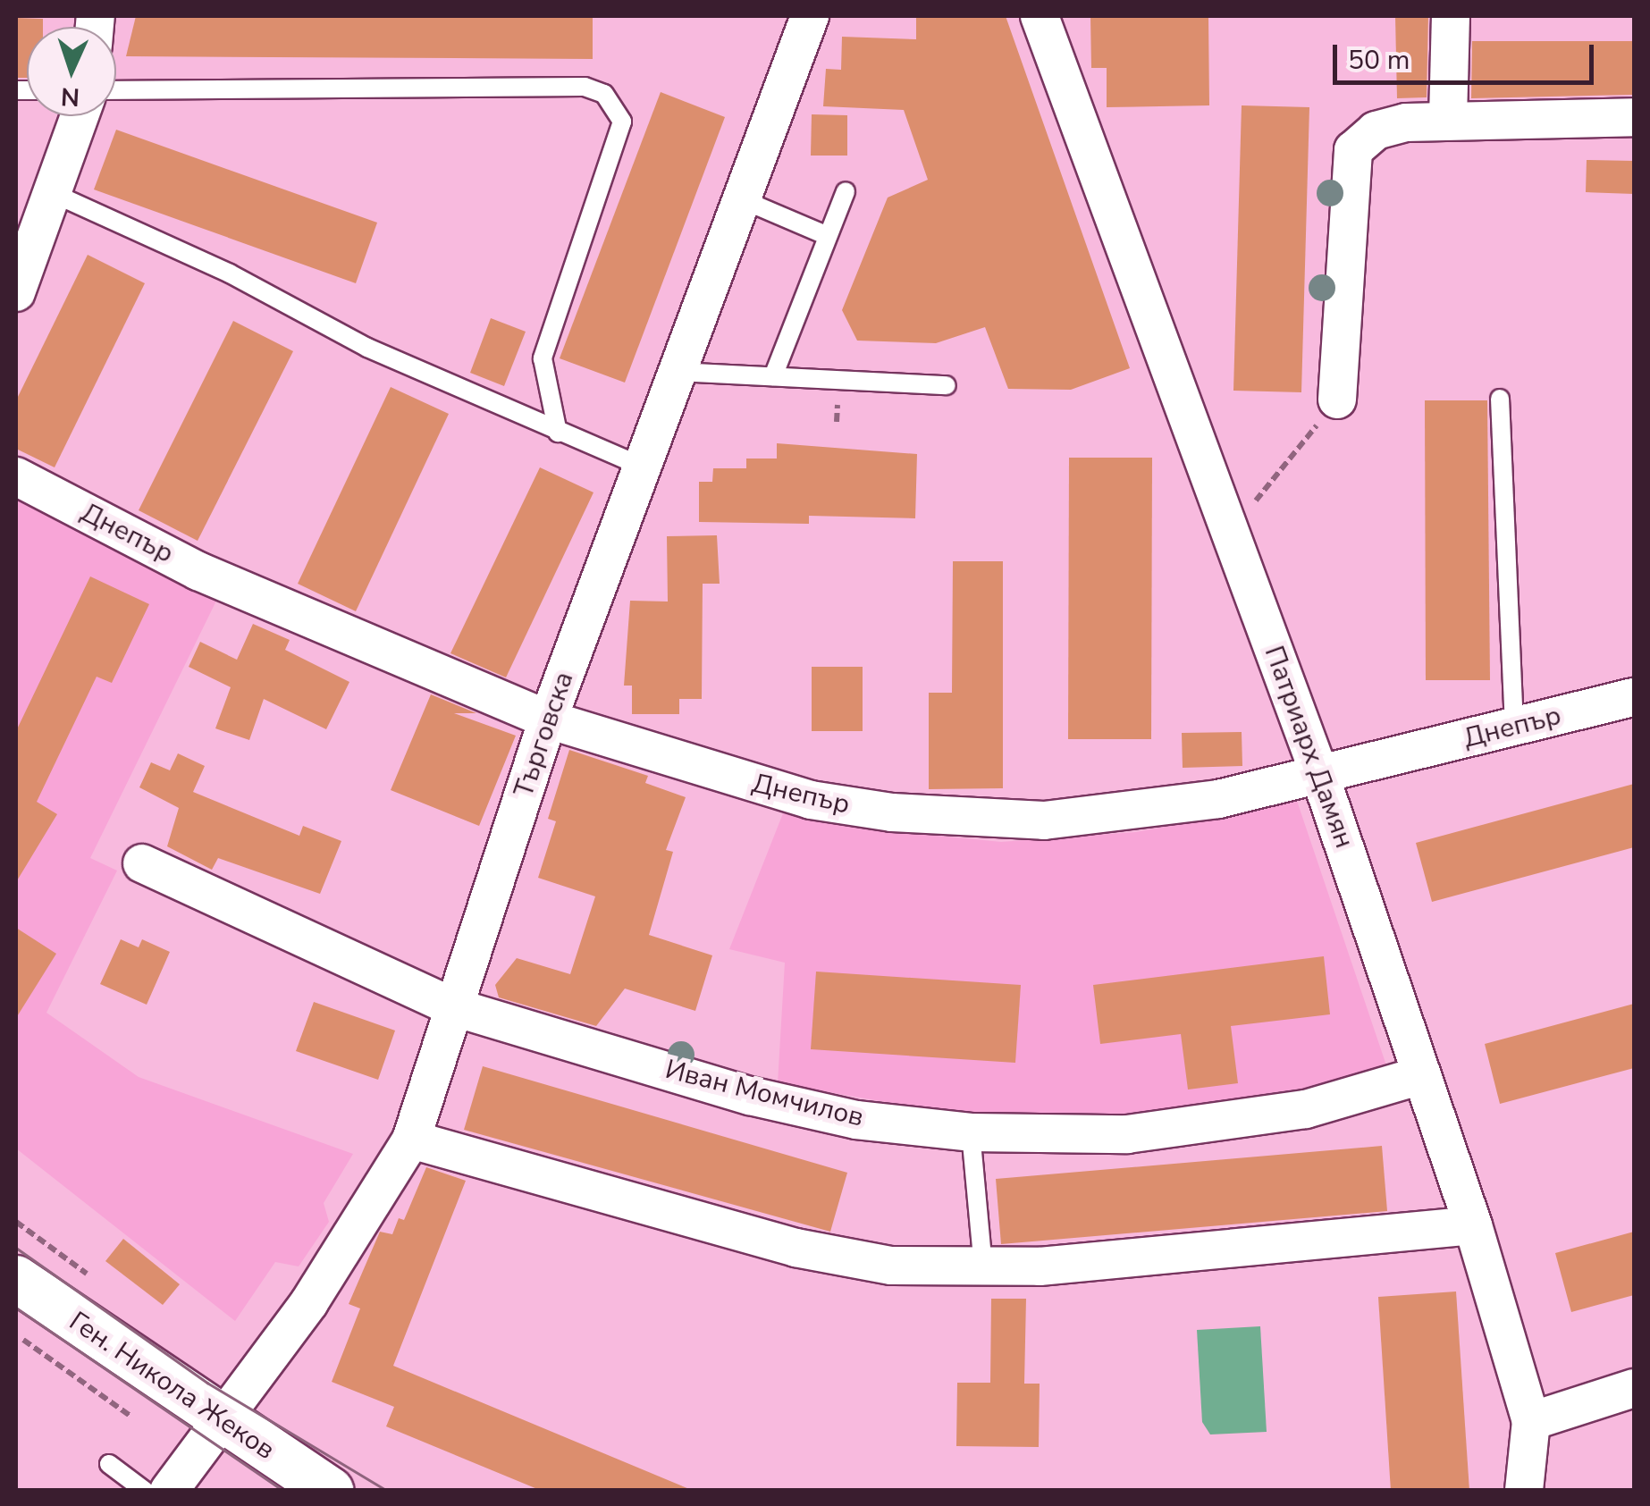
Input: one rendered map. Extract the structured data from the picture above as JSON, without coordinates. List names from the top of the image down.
{
  "streets": {
    "street": [
      "Днепър",
      "Търговска",
      "Патриарх Дамян",
      "Иван Момчилов",
      "Ген. Никола Жеков"
    ]
  },
  "crossings": [
    ["Днепър", "Търговска"],
    ["Днепър", "Патриарх Дамян"],
    ["Търговска", "Иван Момчилов"],
    ["Търговска", "Ген. Никола Жеков"],
    ["Патриарх Дамян", "Иван Момчилов"]
  ],
  "scale_bar": "50 m",
  "north": "bottom"
}
